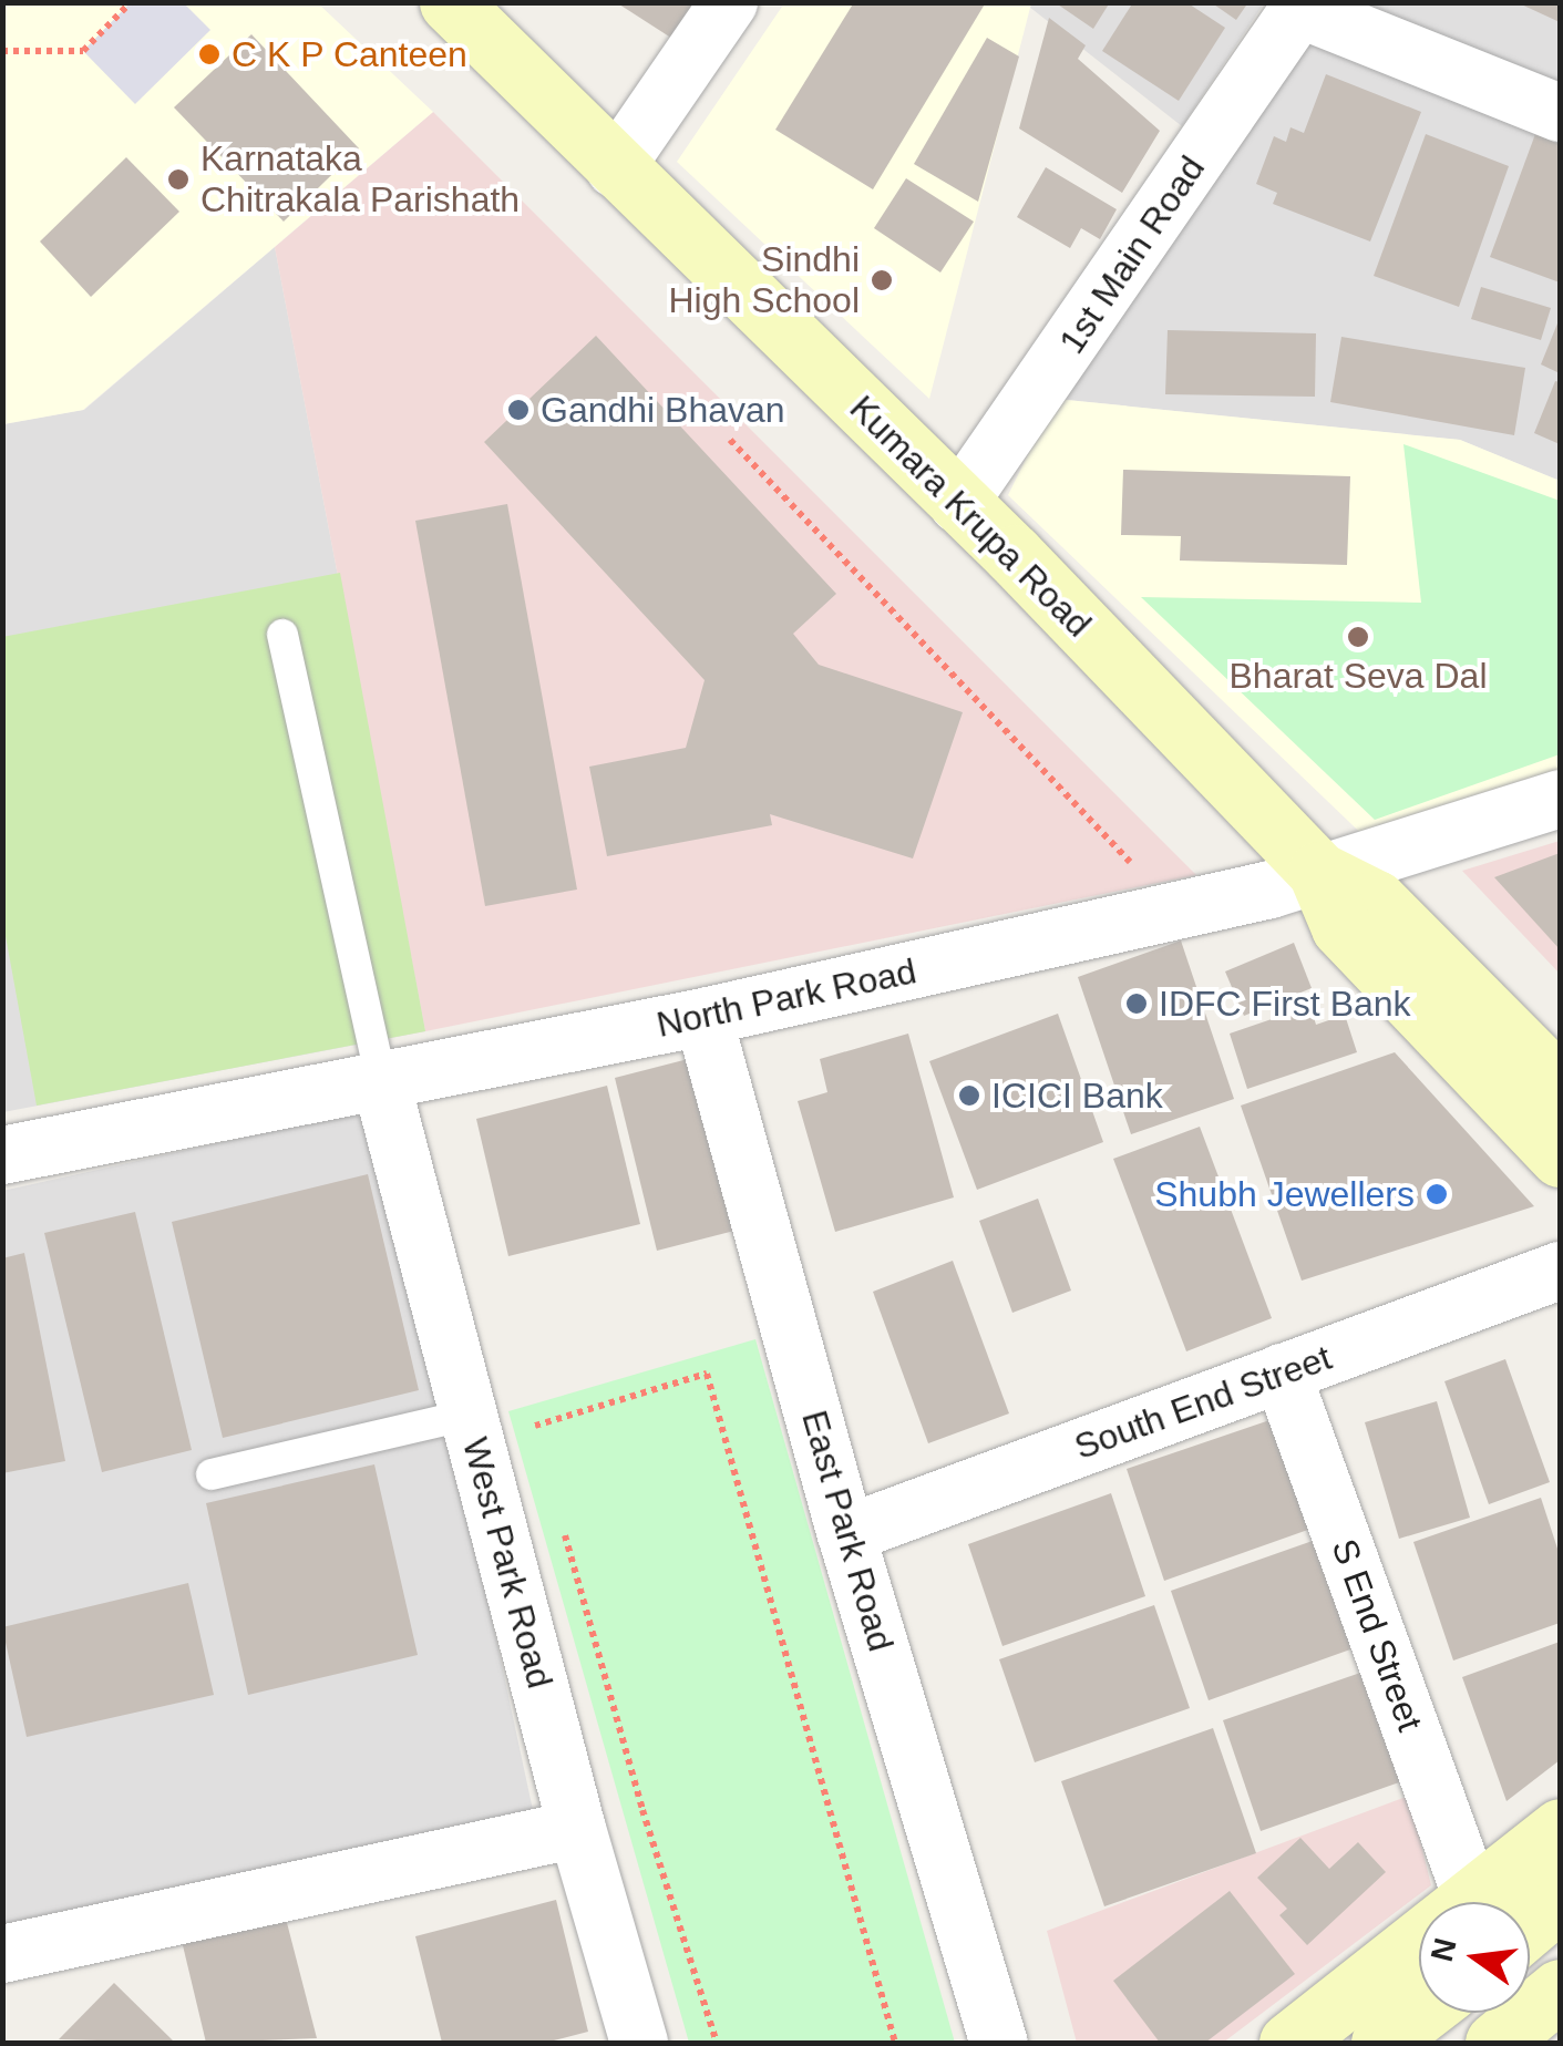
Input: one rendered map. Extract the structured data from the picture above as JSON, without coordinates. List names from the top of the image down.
{
  "streets": {
    "street": [
      "1st Main Road",
      "Kumara Krupa Road",
      "North Park Road",
      "South End Street",
      "East Park Road",
      "West Park Road",
      "S End Street"
    ]
  },
  "crossings": [
    ["1st Main Road", "Kumara Krupa Road"],
    ["Kumara Krupa Road", "North Park Road"],
    ["North Park Road", "East Park Road"],
    ["North Park Road", "West Park Road"],
    ["South End Street", "East Park Road"],
    ["South End Street", "S End Street"]
  ],
  "places": [
    "C K P Canteen",
    "Karnataka Chitrakala Parishath",
    "Sindhi High School",
    "Gandhi Bhavan",
    "Bharat Seva Dal",
    "IDFC First Bank",
    "ICICI Bank",
    "Shubh Jewellers"
  ],
  "north": "left"
}
